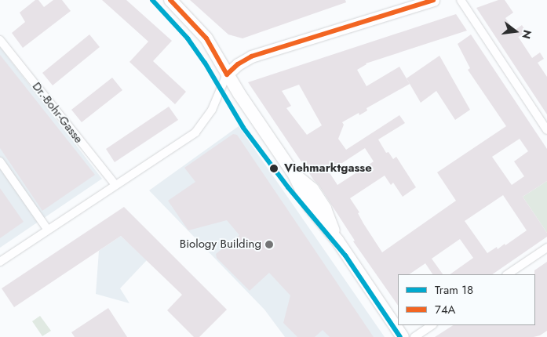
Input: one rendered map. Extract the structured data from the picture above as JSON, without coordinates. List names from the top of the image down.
{
  "streets": {
    "street": ["Dr.-Bohr-Gasse"]
  },
  "places": ["Viehmarktgasse", "Biology Building"],
  "lines": ["tram line 18", "transit line 74A"],
  "legend": ["Tram 18", "74A"],
  "north": "right"
}
